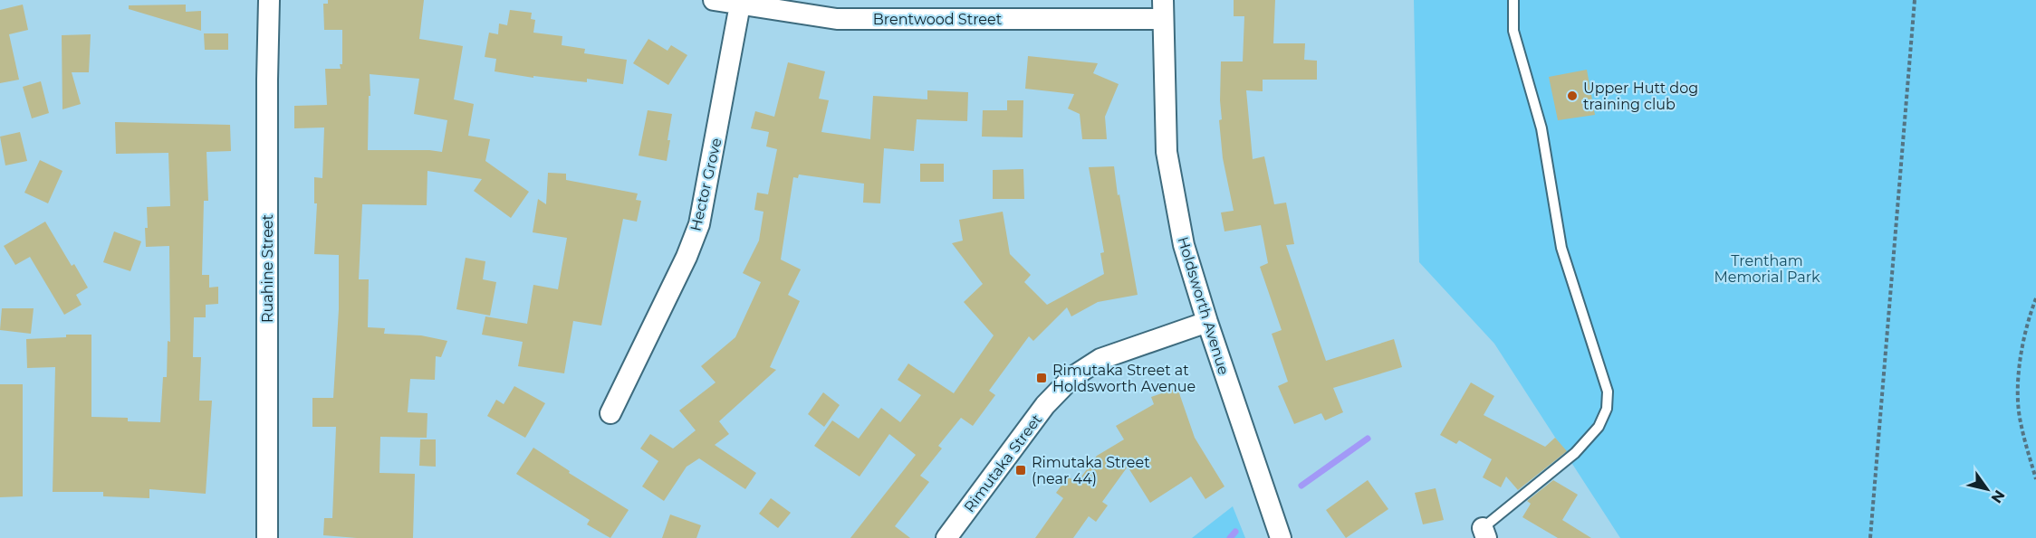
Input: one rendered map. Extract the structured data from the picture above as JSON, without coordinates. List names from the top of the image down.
{
  "streets": {
    "street": [
      "Brentwood Street",
      "Hector Grove",
      "Ruahine Street",
      "Holdsworth Avenue",
      "Rimutaka Street"
    ]
  },
  "crossings": [
    ["Brentwood Street", "Hector Grove"],
    ["Brentwood Street", "Holdsworth Avenue"],
    ["Holdsworth Avenue", "Rimutaka Street"]
  ],
  "parks": ["Trentham Memorial Park"],
  "places": {
    "other": ["Upper Hutt dog training club"],
    "transit": ["Rimutaka Street at Holdsworth Avenue", "Rimutaka Street (near 44)"]
  },
  "north": "bottom right"
}
